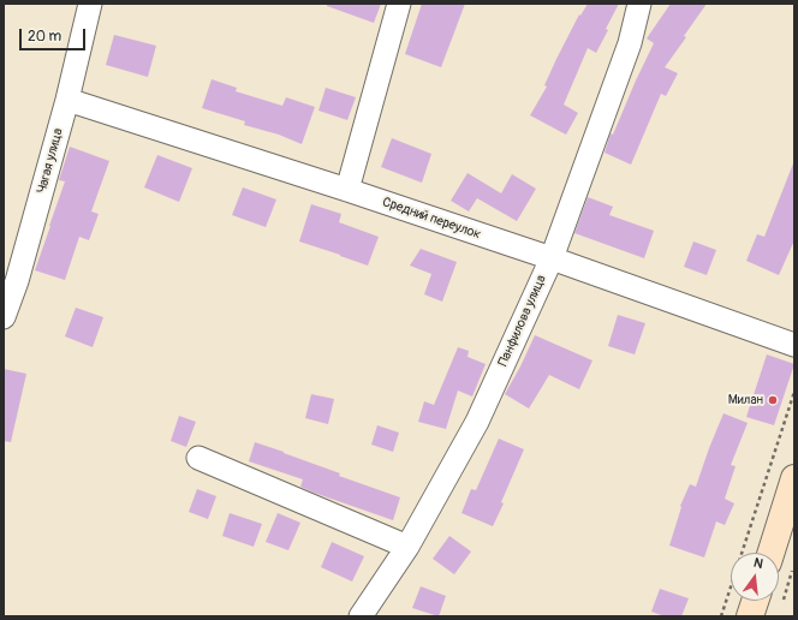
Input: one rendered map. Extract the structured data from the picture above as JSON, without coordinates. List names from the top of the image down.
{
  "streets": {
    "street": ["Чагая улица", "Средний переулок", "Панфилова улица"]
  },
  "crossings": [
    ["Чагая улица", "Средний переулок"],
    ["Средний переулок", "Панфилова улица"]
  ],
  "places": ["Милан"],
  "scale_bar": "20 m",
  "north": "top"
}
